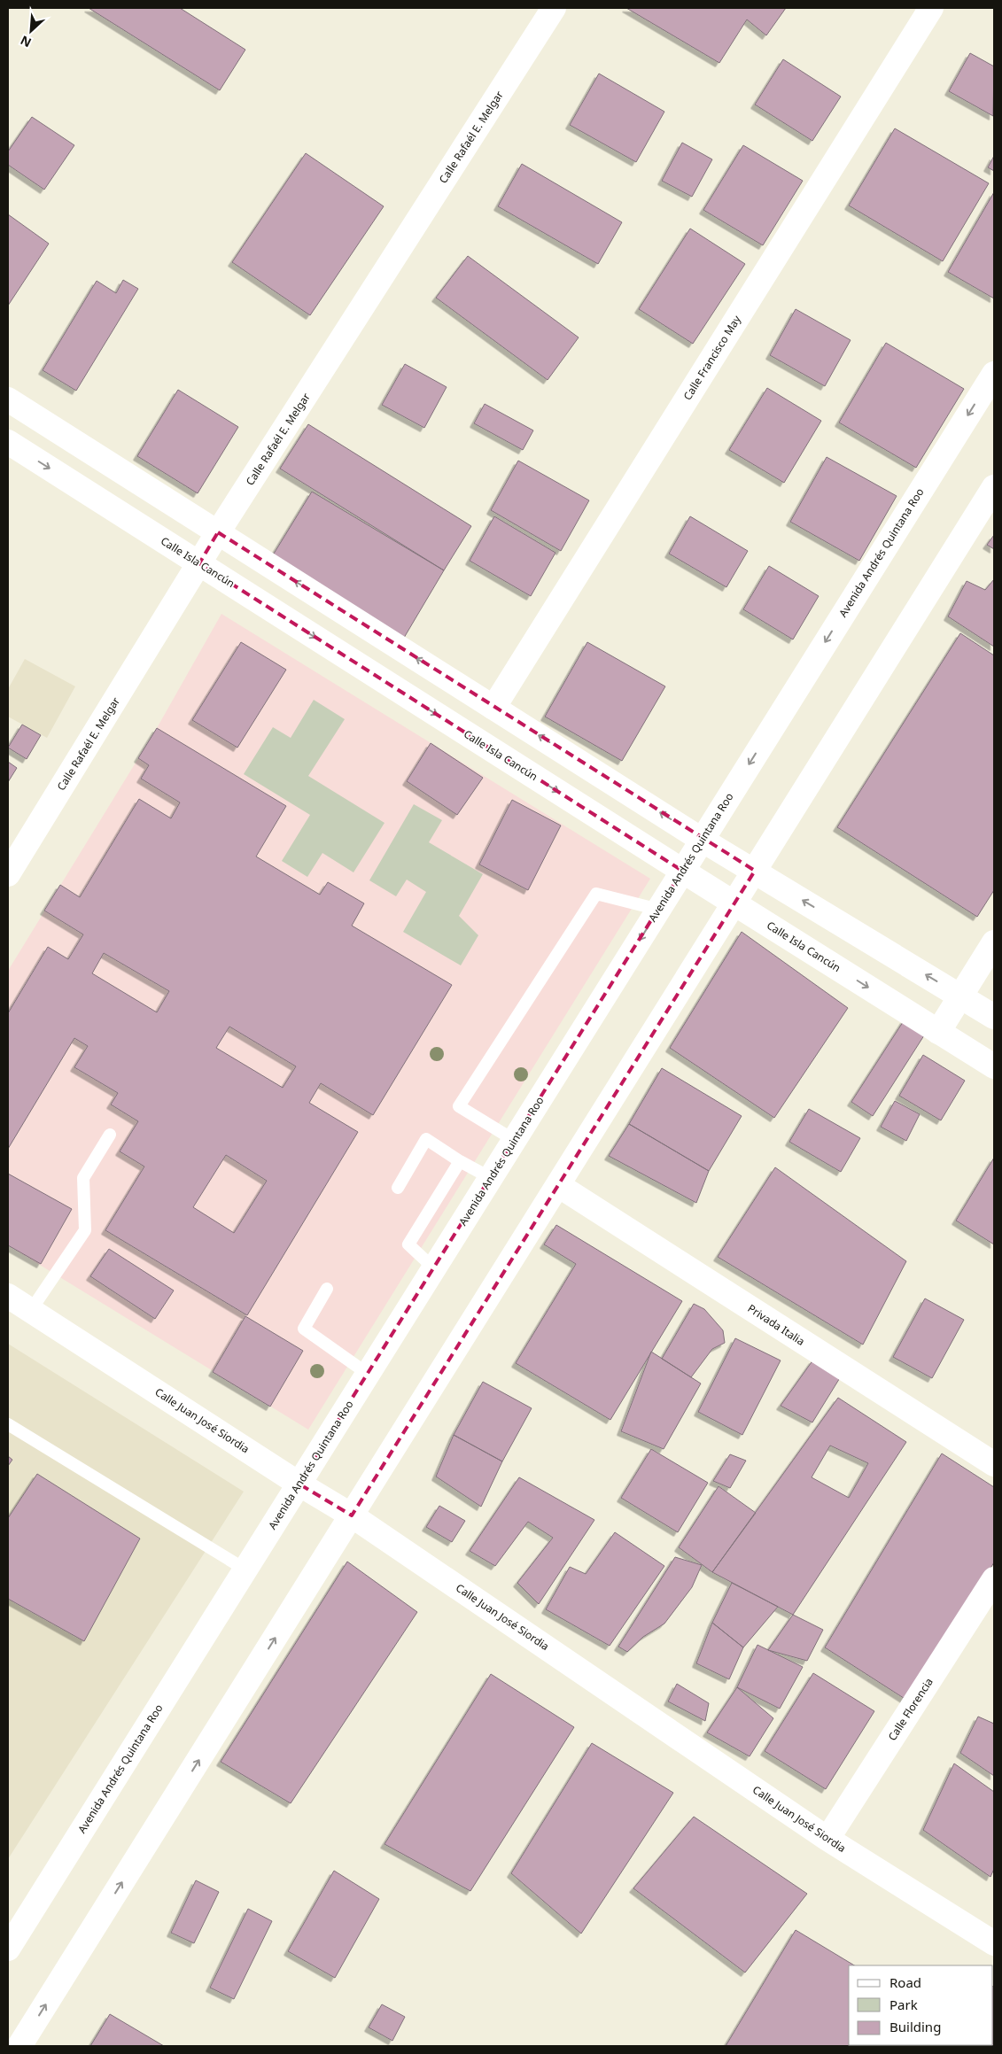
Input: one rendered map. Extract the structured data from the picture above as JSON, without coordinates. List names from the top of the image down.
{
  "streets": {
    "street": [
      "Calle Rafaél E. Melgar",
      "Calle Francisco May",
      "Avenida Andrés Quintana Roo",
      "Calle Isla Cancún",
      "Privada Italia",
      "Calle Juan José Siordia",
      "Calle Florencia"
    ]
  },
  "crossings": [
    ["Calle Rafaél E. Melgar", "Calle Isla Cancún"],
    ["Avenida Andrés Quintana Roo", "Calle Isla Cancún"],
    ["Avenida Andrés Quintana Roo", "Calle Juan José Siordia"],
    ["Calle Juan José Siordia", "Calle Florencia"]
  ],
  "legend": ["Road", "Park", "Building"],
  "north": "bottom left"
}
